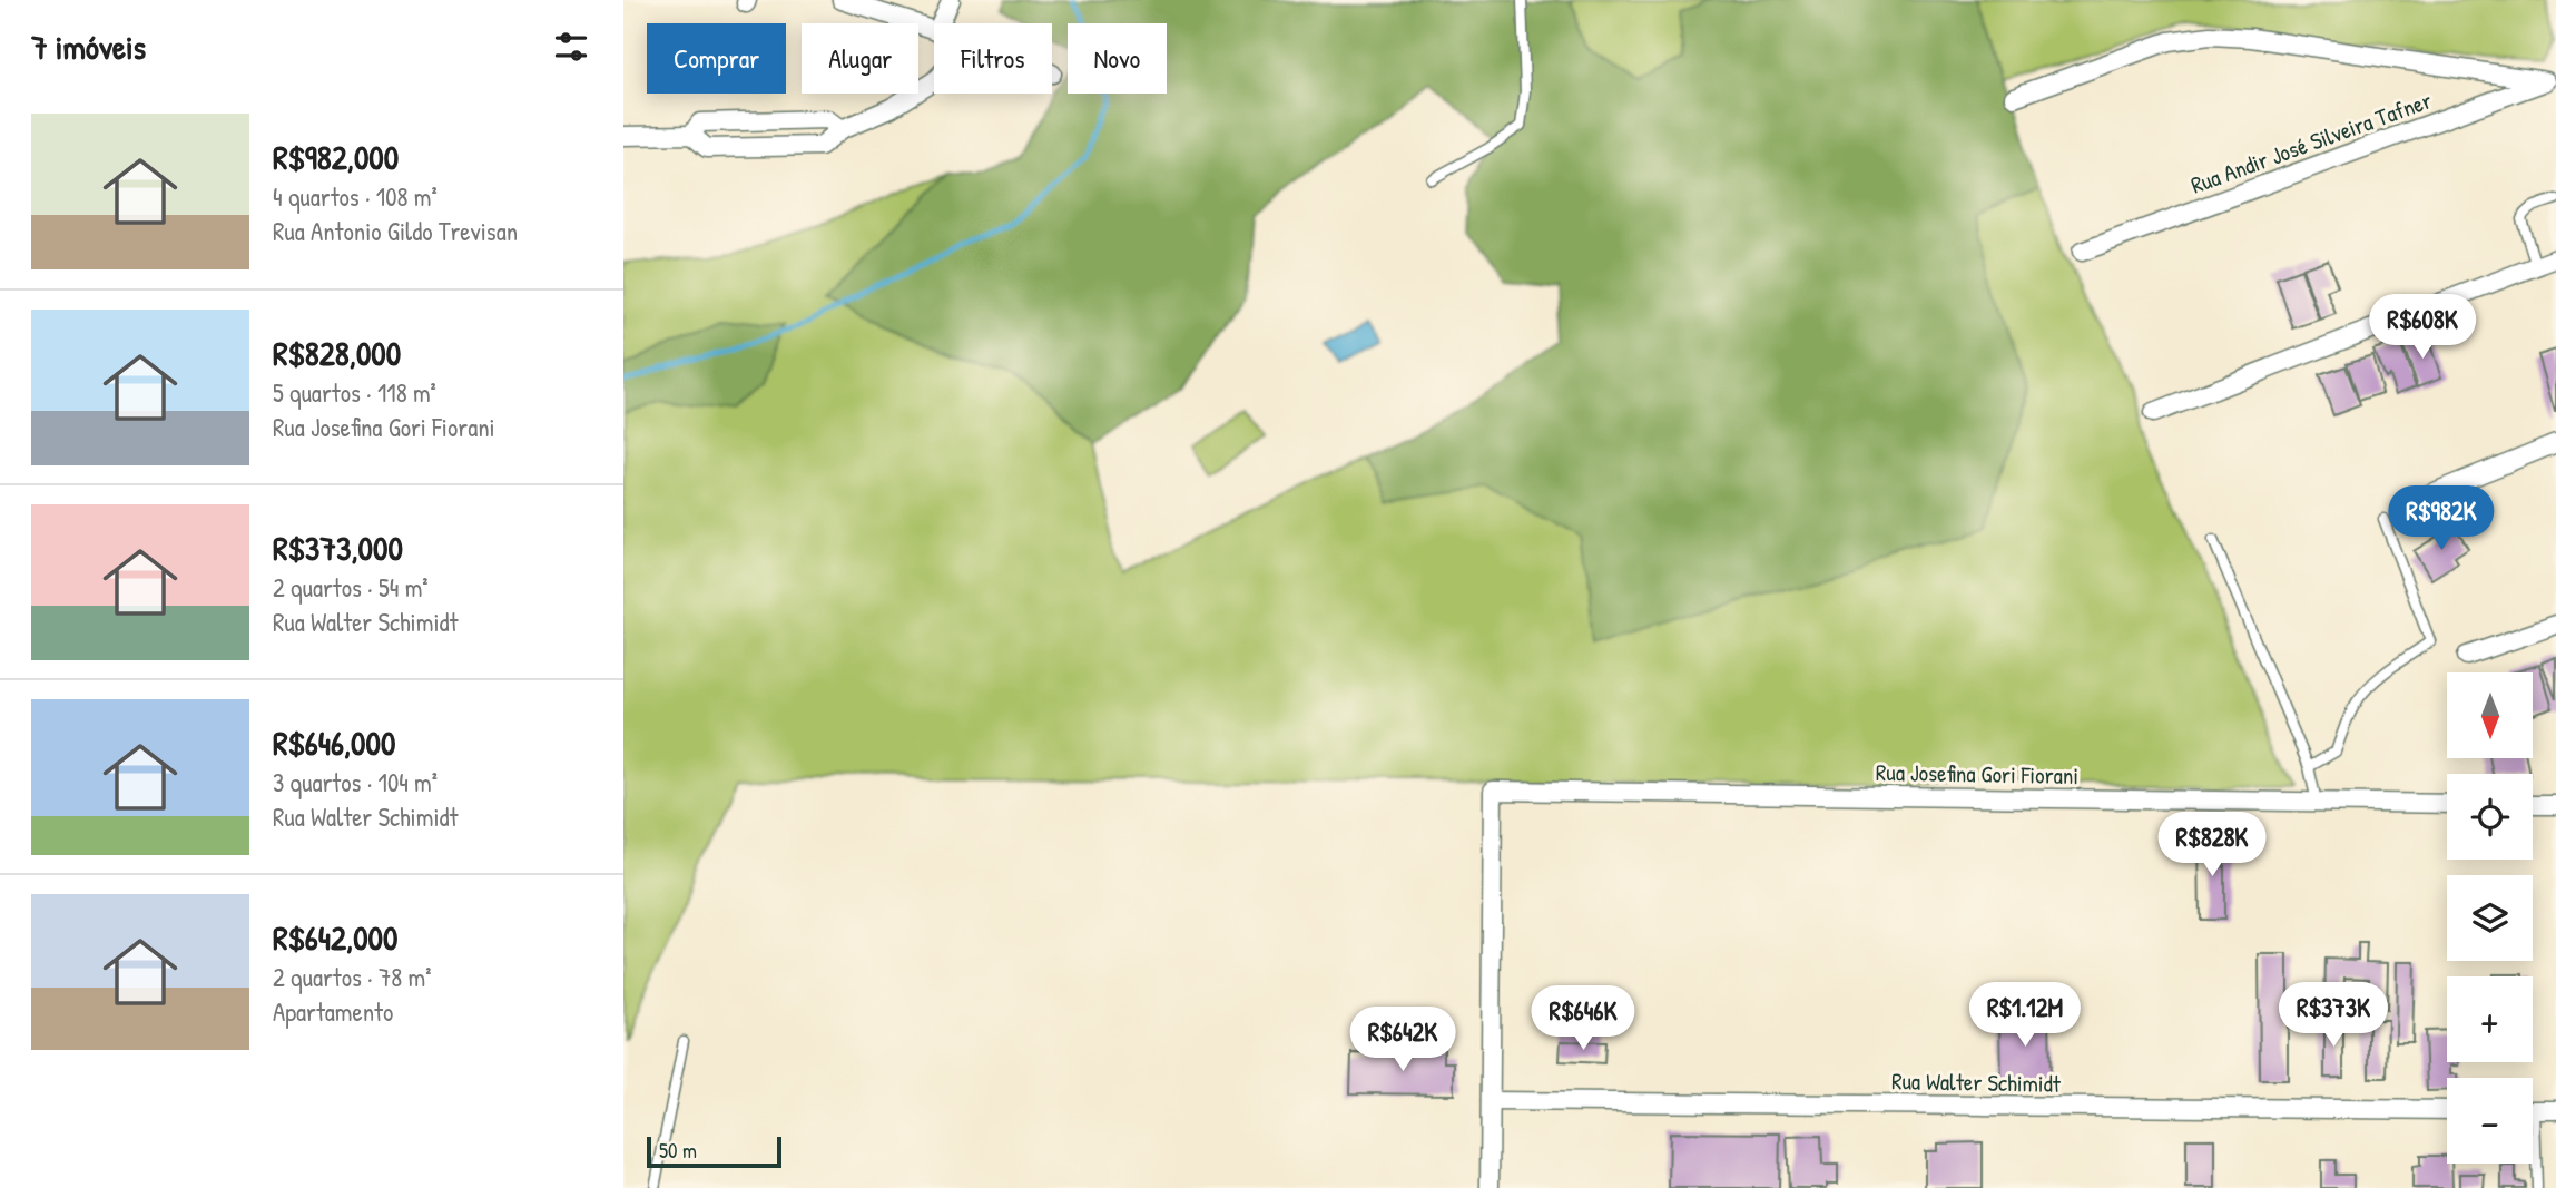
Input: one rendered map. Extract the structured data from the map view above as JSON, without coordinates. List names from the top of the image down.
{
  "streets": {
    "street": ["Rua Andir José Silveira Tafner", "Rua Josefina Gori Fiorani", "Rua Walter Schimidt"]
  },
  "crossings": [
    ["Rua Josefina Gori Fiorani", "Rua Walter Schimidt"]
  ],
  "scale_bar": "50 m",
  "north": "bottom",
  "page": {
    "heading": "7 imóveis",
    "chip": [
      "Comprar",
      "Alugar",
      "Filtros",
      "Novo"
    ],
    "list": [
      {
        "name": "R$982,000",
        "note": "4 quartos · 108 m² · Rua Antonio Gildo Trevisan"
      },
      {
        "name": "R$828,000",
        "note": "5 quartos · 118 m² · Rua Josefina Gori Fiorani"
      },
      {
        "name": "R$373,000",
        "note": "2 quartos · 54 m² · Rua Walter Schimidt"
      },
      {
        "name": "R$646,000",
        "note": "3 quartos · 104 m² · Rua Walter Schimidt"
      },
      {
        "name": "R$642,000",
        "note": "2 quartos · 78 m² · Apartamento"
      }
    ],
    "price": [
      "R$608K",
      "R$982K",
      "R$828K",
      "R$1.12M",
      "R$373K",
      "R$646K",
      "R$642K"
    ],
    "map_buttons": ["+", "−"],
    "scale": "50 m"
  }
}
